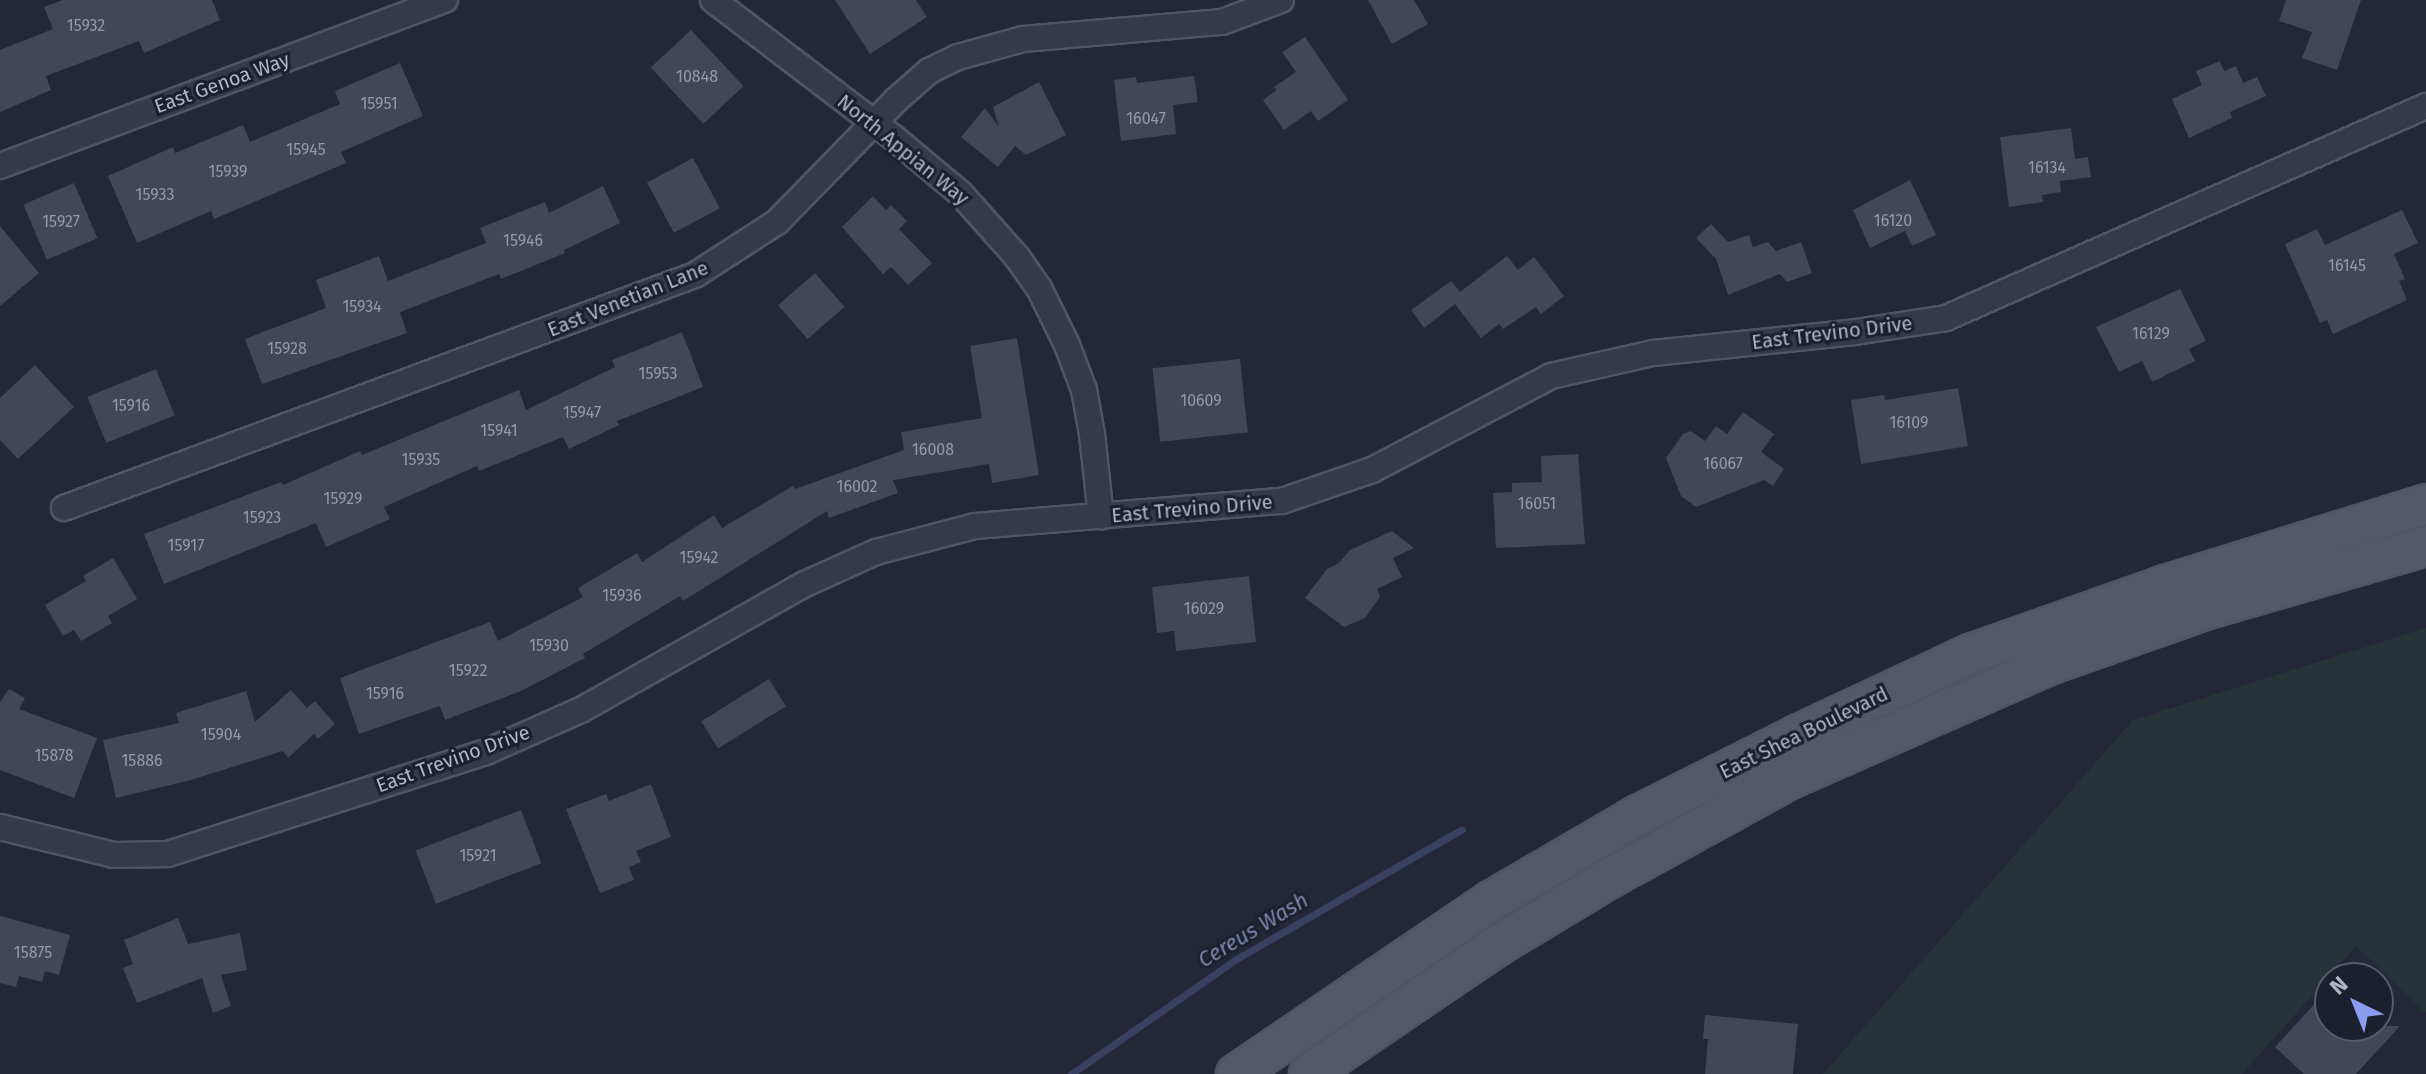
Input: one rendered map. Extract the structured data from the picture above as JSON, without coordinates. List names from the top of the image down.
{
  "streets": {
    "main road": ["East Shea Boulevard"],
    "street": [
      "East Genoa Way",
      "North Appian Way",
      "East Venetian Lane",
      "East Trevino Drive"
    ]
  },
  "crossings": [
    ["North Appian Way", "East Venetian Lane"],
    ["North Appian Way", "East Trevino Drive"]
  ],
  "water": ["Cereus Wash"],
  "house_numbers": [
    "15932",
    "10848",
    "15951",
    "16047",
    "15945",
    "16134",
    "15939",
    "15933",
    "16120",
    "15927",
    "15946",
    "16145",
    "15934",
    "16129",
    "15928",
    "15953",
    "10609",
    "15916",
    "15947",
    "16109",
    "15941",
    "16008",
    "15935",
    "16067",
    "16002",
    "15929",
    "16051",
    "15923",
    "15917",
    "15942",
    "15936",
    "16029",
    "15930",
    "15922",
    "15916",
    "15904",
    "15878",
    "15886",
    "15921",
    "15875"
  ],
  "north": "top left"
}
